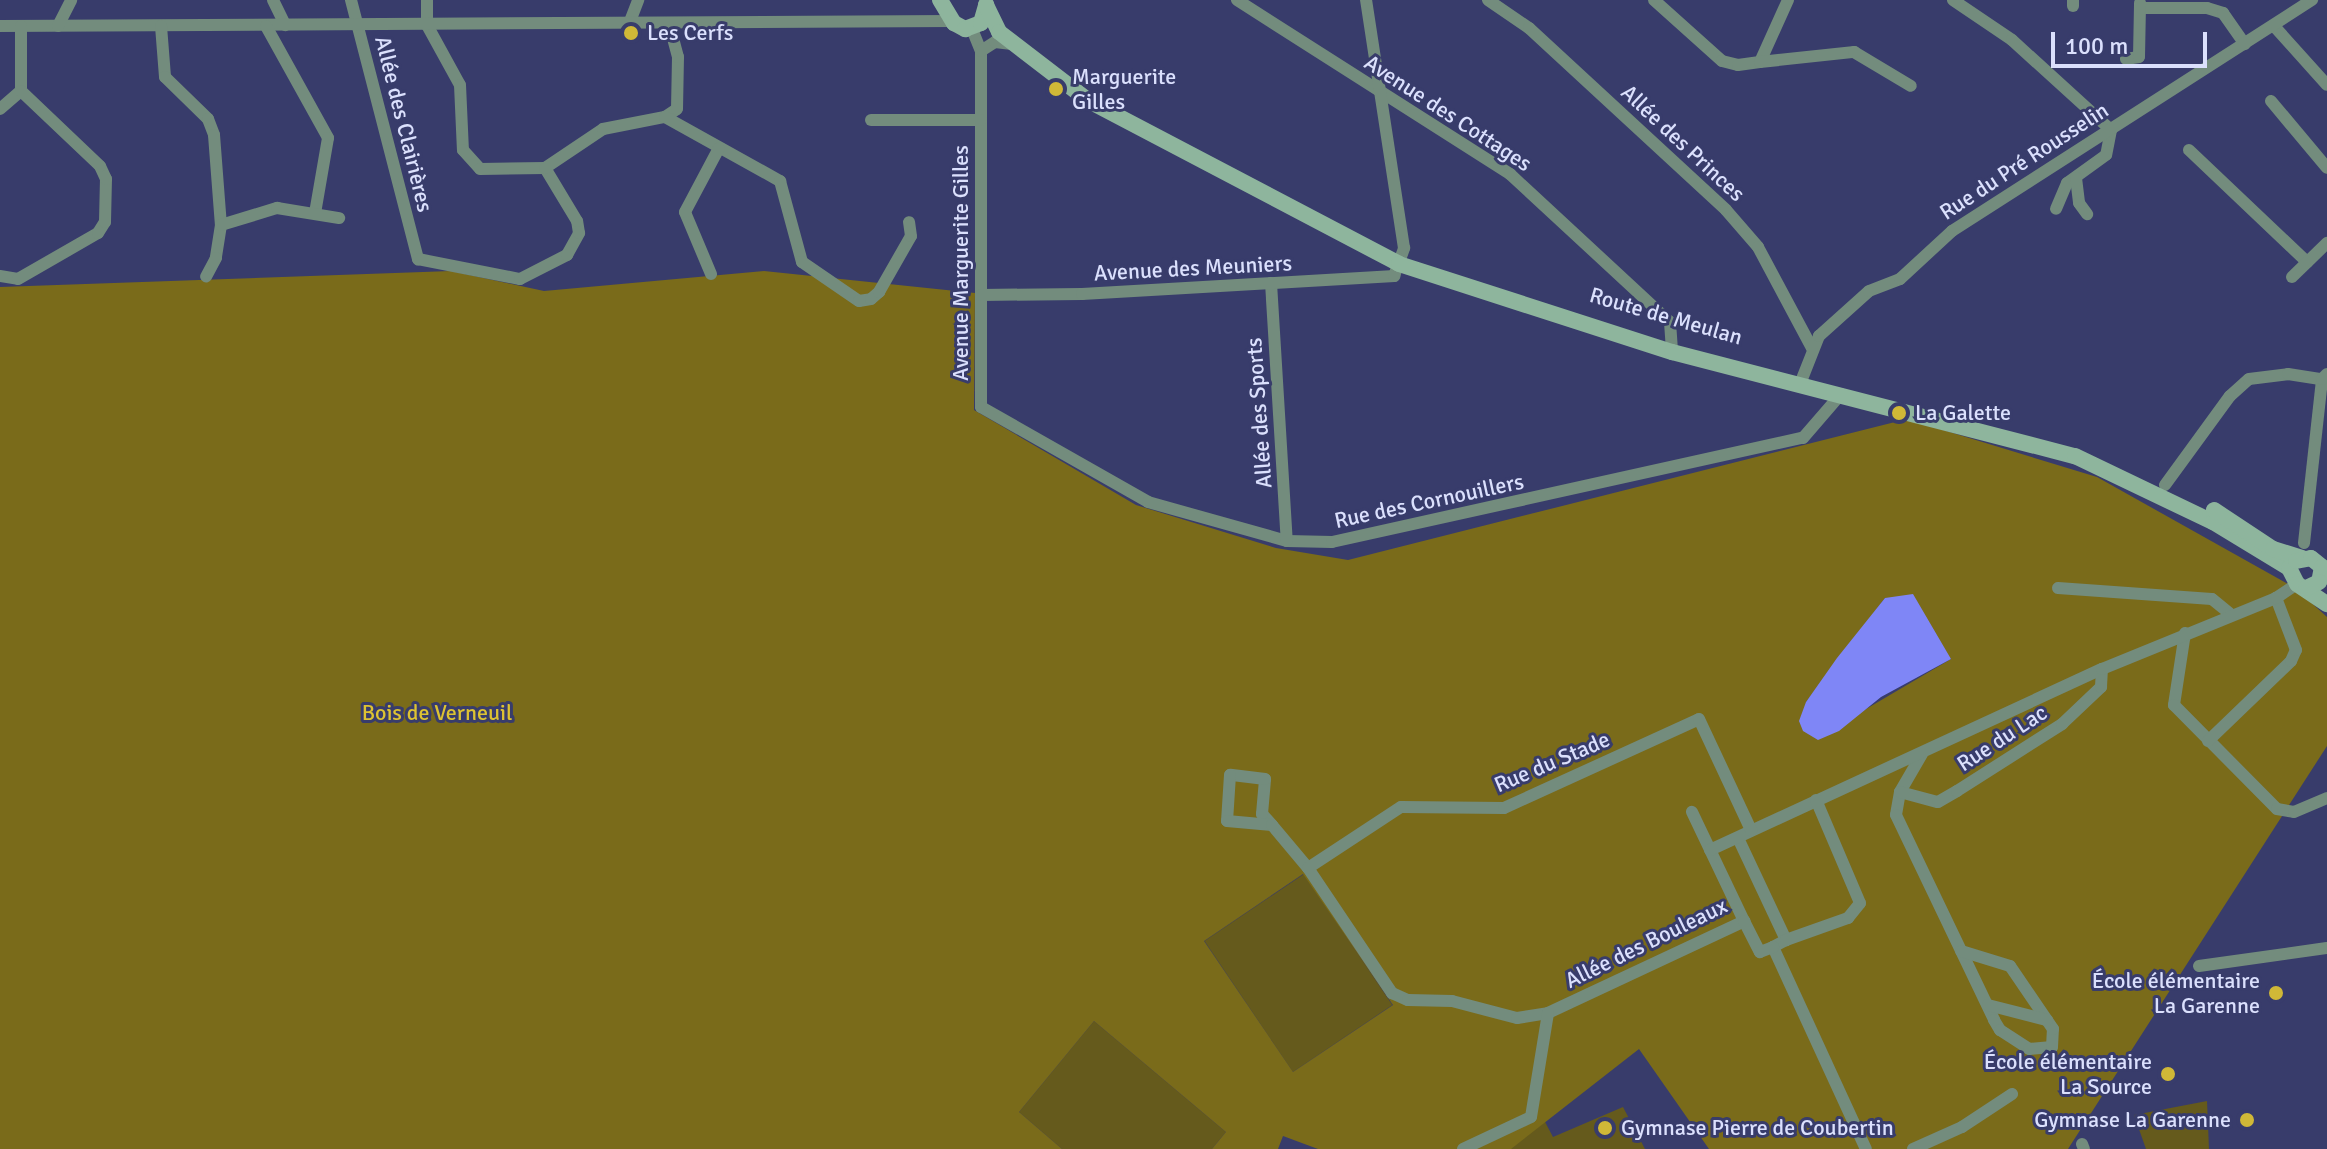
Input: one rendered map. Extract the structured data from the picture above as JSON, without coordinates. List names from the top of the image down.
{
  "streets": {
    "main road": ["Route de Meulan"],
    "street": [
      "Avenue des Cottages",
      "Allée des Clairières",
      "Allée des Princes",
      "Rue du Pré Rousselin",
      "Avenue Marguerite Gilles",
      "Avenue des Meuniers",
      "Allée des Sports",
      "Rue des Cornouillers",
      "Rue du Lac",
      "Rue du Stade",
      "Allée des Bouleaux"
    ]
  },
  "crossings": [
    ["Avenue des Cottages", "Route de Meulan"],
    ["Allée des Princes", "Rue du Pré Rousselin"],
    ["Avenue Marguerite Gilles", "Avenue des Meuniers"],
    ["Avenue Marguerite Gilles", "Rue des Cornouillers"],
    ["Avenue des Meuniers", "Route de Meulan"],
    ["Avenue des Meuniers", "Allée des Sports"],
    ["Route de Meulan", "Rue des Cornouillers"],
    ["Allée des Sports", "Rue des Cornouillers"]
  ],
  "parks": ["Bois de Verneuil"],
  "places": [
    "Les Cerfs",
    "Marguerite Gilles",
    "La Galette",
    "École élémentaire La Garenne",
    "École élémentaire La Source",
    "Gymnase La Garenne",
    "Gymnase Pierre de Coubertin"
  ],
  "scale_bar": "100 m"
}
